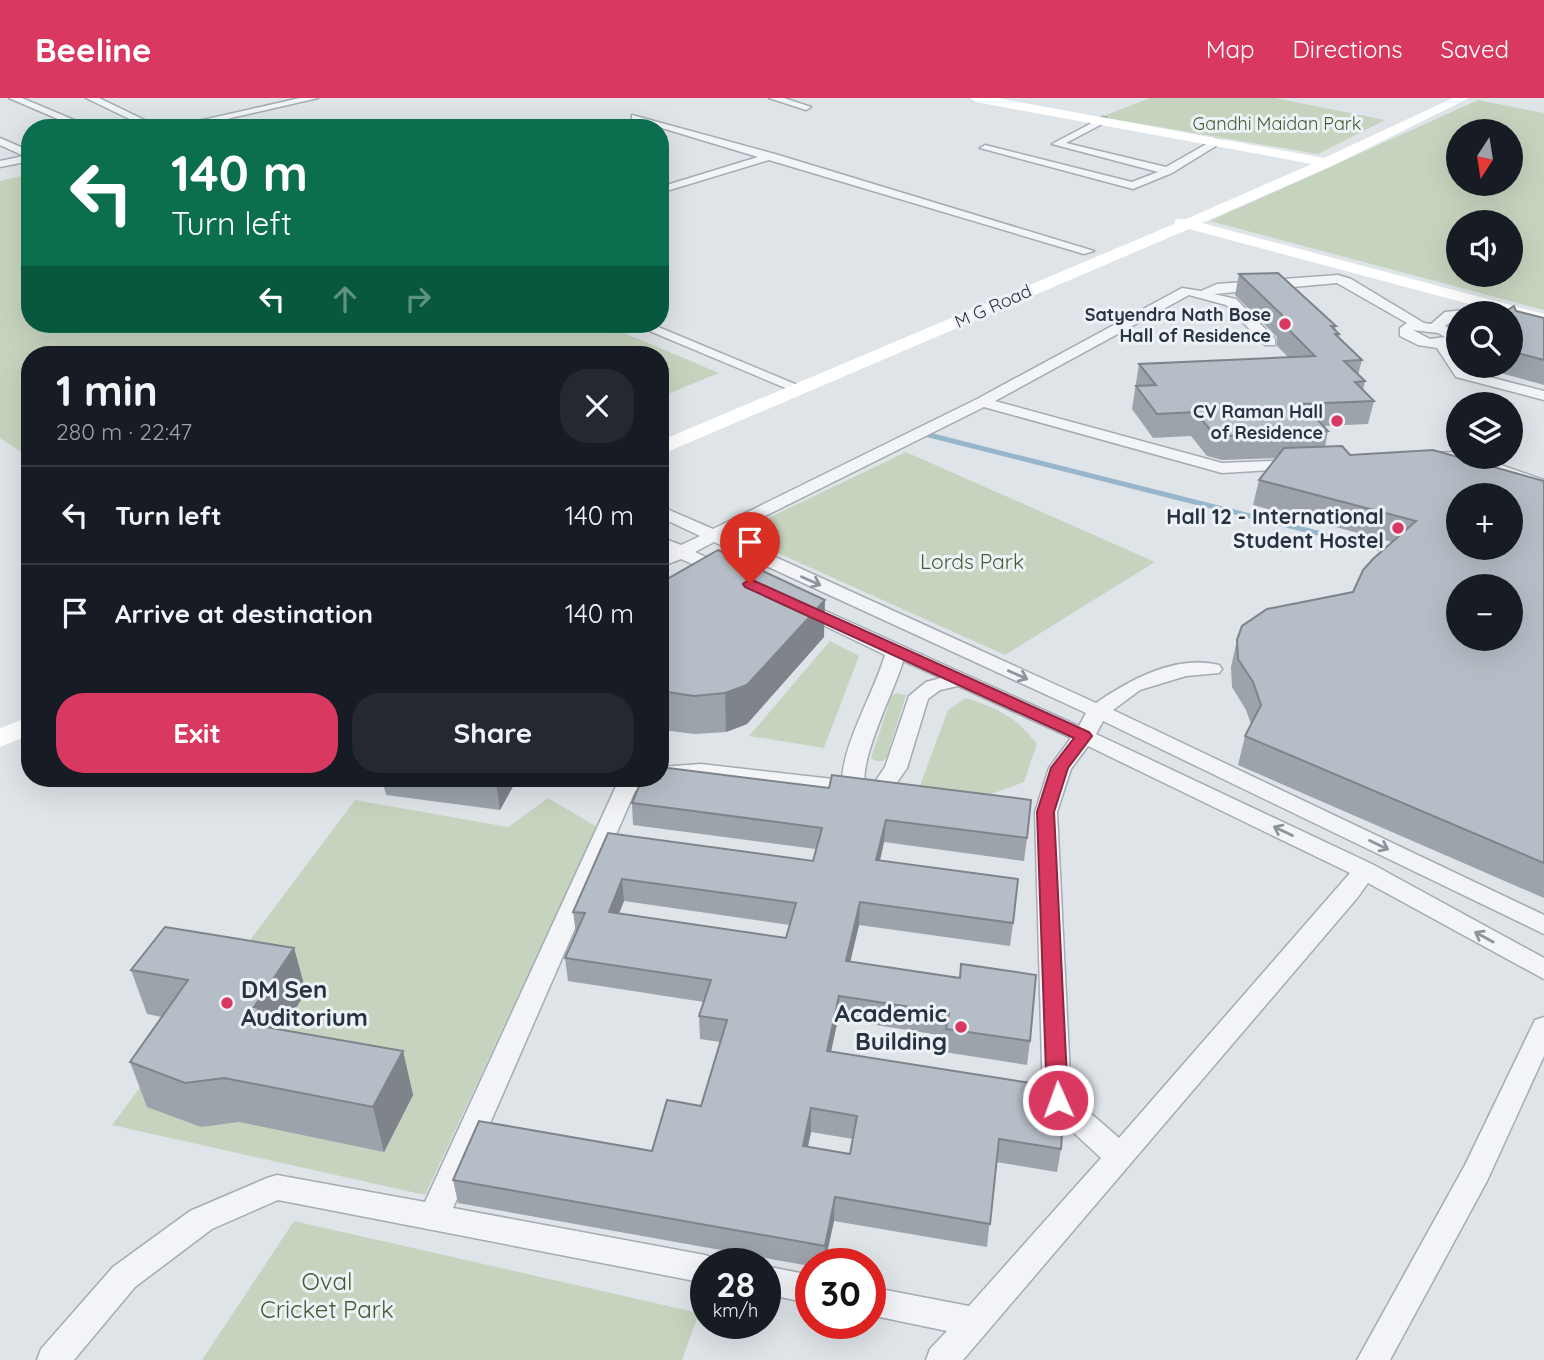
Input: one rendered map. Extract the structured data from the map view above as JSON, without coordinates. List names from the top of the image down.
{
  "streets": {
    "street": ["M G Road"]
  },
  "parks": ["Gandhi Maidan Park", "Lords Park", "Oval Cricket Park"],
  "places": [
    "Satyendra Nath Bose Hall of Residence",
    "CV Raman Hall of Residence",
    "Hall 12 - International Student Hostel",
    "DM Sen Auditorium",
    "Academic Building"
  ],
  "north": "bottom",
  "page": {
    "header": "Beeline",
    "nav": ["Map", "Directions", "Saved"],
    "map_buttons": ["+", "−"],
    "turn": ["140 m", "Turn left"],
    "heading": ["1 min", "280 m · 22:47"],
    "list": [
      {
        "name": "Turn left",
        "value": "140 m"
      },
      {
        "name": "Arrive at destination",
        "value": "140 m"
      }
    ],
    "buttons": ["Exit", "Share"],
    "speed": "28 km/h",
    "limit": "30"
  }
}
